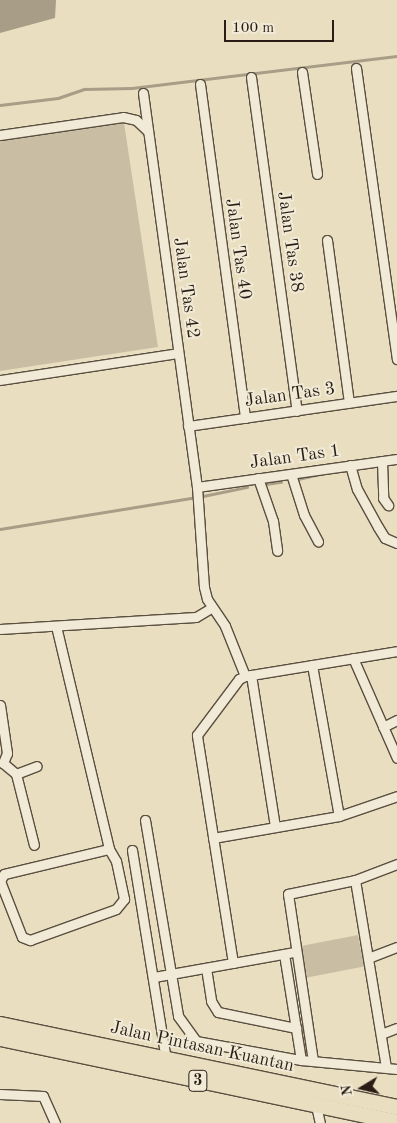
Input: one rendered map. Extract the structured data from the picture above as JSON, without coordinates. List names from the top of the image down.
{
  "streets": {
    "highway": ["Jalan Pintasan Kuantan", "3"],
    "street": [
      "Jalan Tas 38",
      "Jalan Tas 40",
      "Jalan Tas 42",
      "Jalan Tas 3",
      "Jalan Tas 1"
    ]
  },
  "crossings": [
    ["Jalan Tas 38", "Jalan Tas 3"],
    ["Jalan Tas 40", "Jalan Tas 3"],
    ["Jalan Tas 42", "Jalan Tas 3"],
    ["Jalan Tas 42", "Jalan Tas 1"]
  ],
  "scale_bar": "100 m",
  "north": "left"
}
